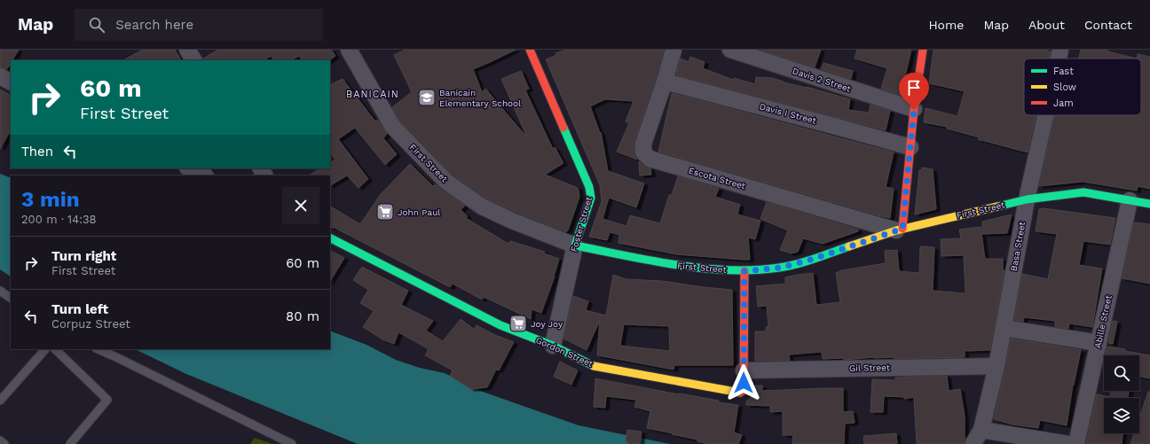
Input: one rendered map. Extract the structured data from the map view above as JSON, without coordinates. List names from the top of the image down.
{
  "streets": {
    "street": [
      "Davis 2 Street",
      "Davis I Street",
      "First Street",
      "Escota Street",
      "Foster Street",
      "Basa Street",
      "Abille Street",
      "Gordon Street",
      "Gil Street"
    ]
  },
  "crossings": [
    ["Davis I Street", "Escota Street"],
    ["First Street", "Escota Street"],
    ["First Street", "Foster Street"],
    ["First Street", "Basa Street"],
    ["First Street", "Abille Street"],
    ["First Street", "Gordon Street"],
    ["Foster Street", "Gordon Street"],
    ["Basa Street", "Gil Street"],
    ["Gordon Street", "Gil Street"]
  ],
  "districts": ["BANICAIN"],
  "places": {
    "school or university": ["Banicain Elementary School"],
    "supermarket": ["John Paul", "Joy Joy"]
  },
  "legend": ["Fast", "Slow", "Jam"],
  "page": {
    "header": "Map",
    "search": "Search here",
    "nav": [
      "Home",
      "Map",
      "About",
      "Contact"
    ],
    "turn": ["60 m", "First Street"],
    "then": "Then",
    "heading": ["3 min", "200 m · 14:38"],
    "list": [
      {
        "name": "Turn right",
        "note": "First Street",
        "value": "60 m"
      },
      {
        "name": "Turn left",
        "note": "Corpuz Street",
        "value": "80 m"
      }
    ]
  }
}
